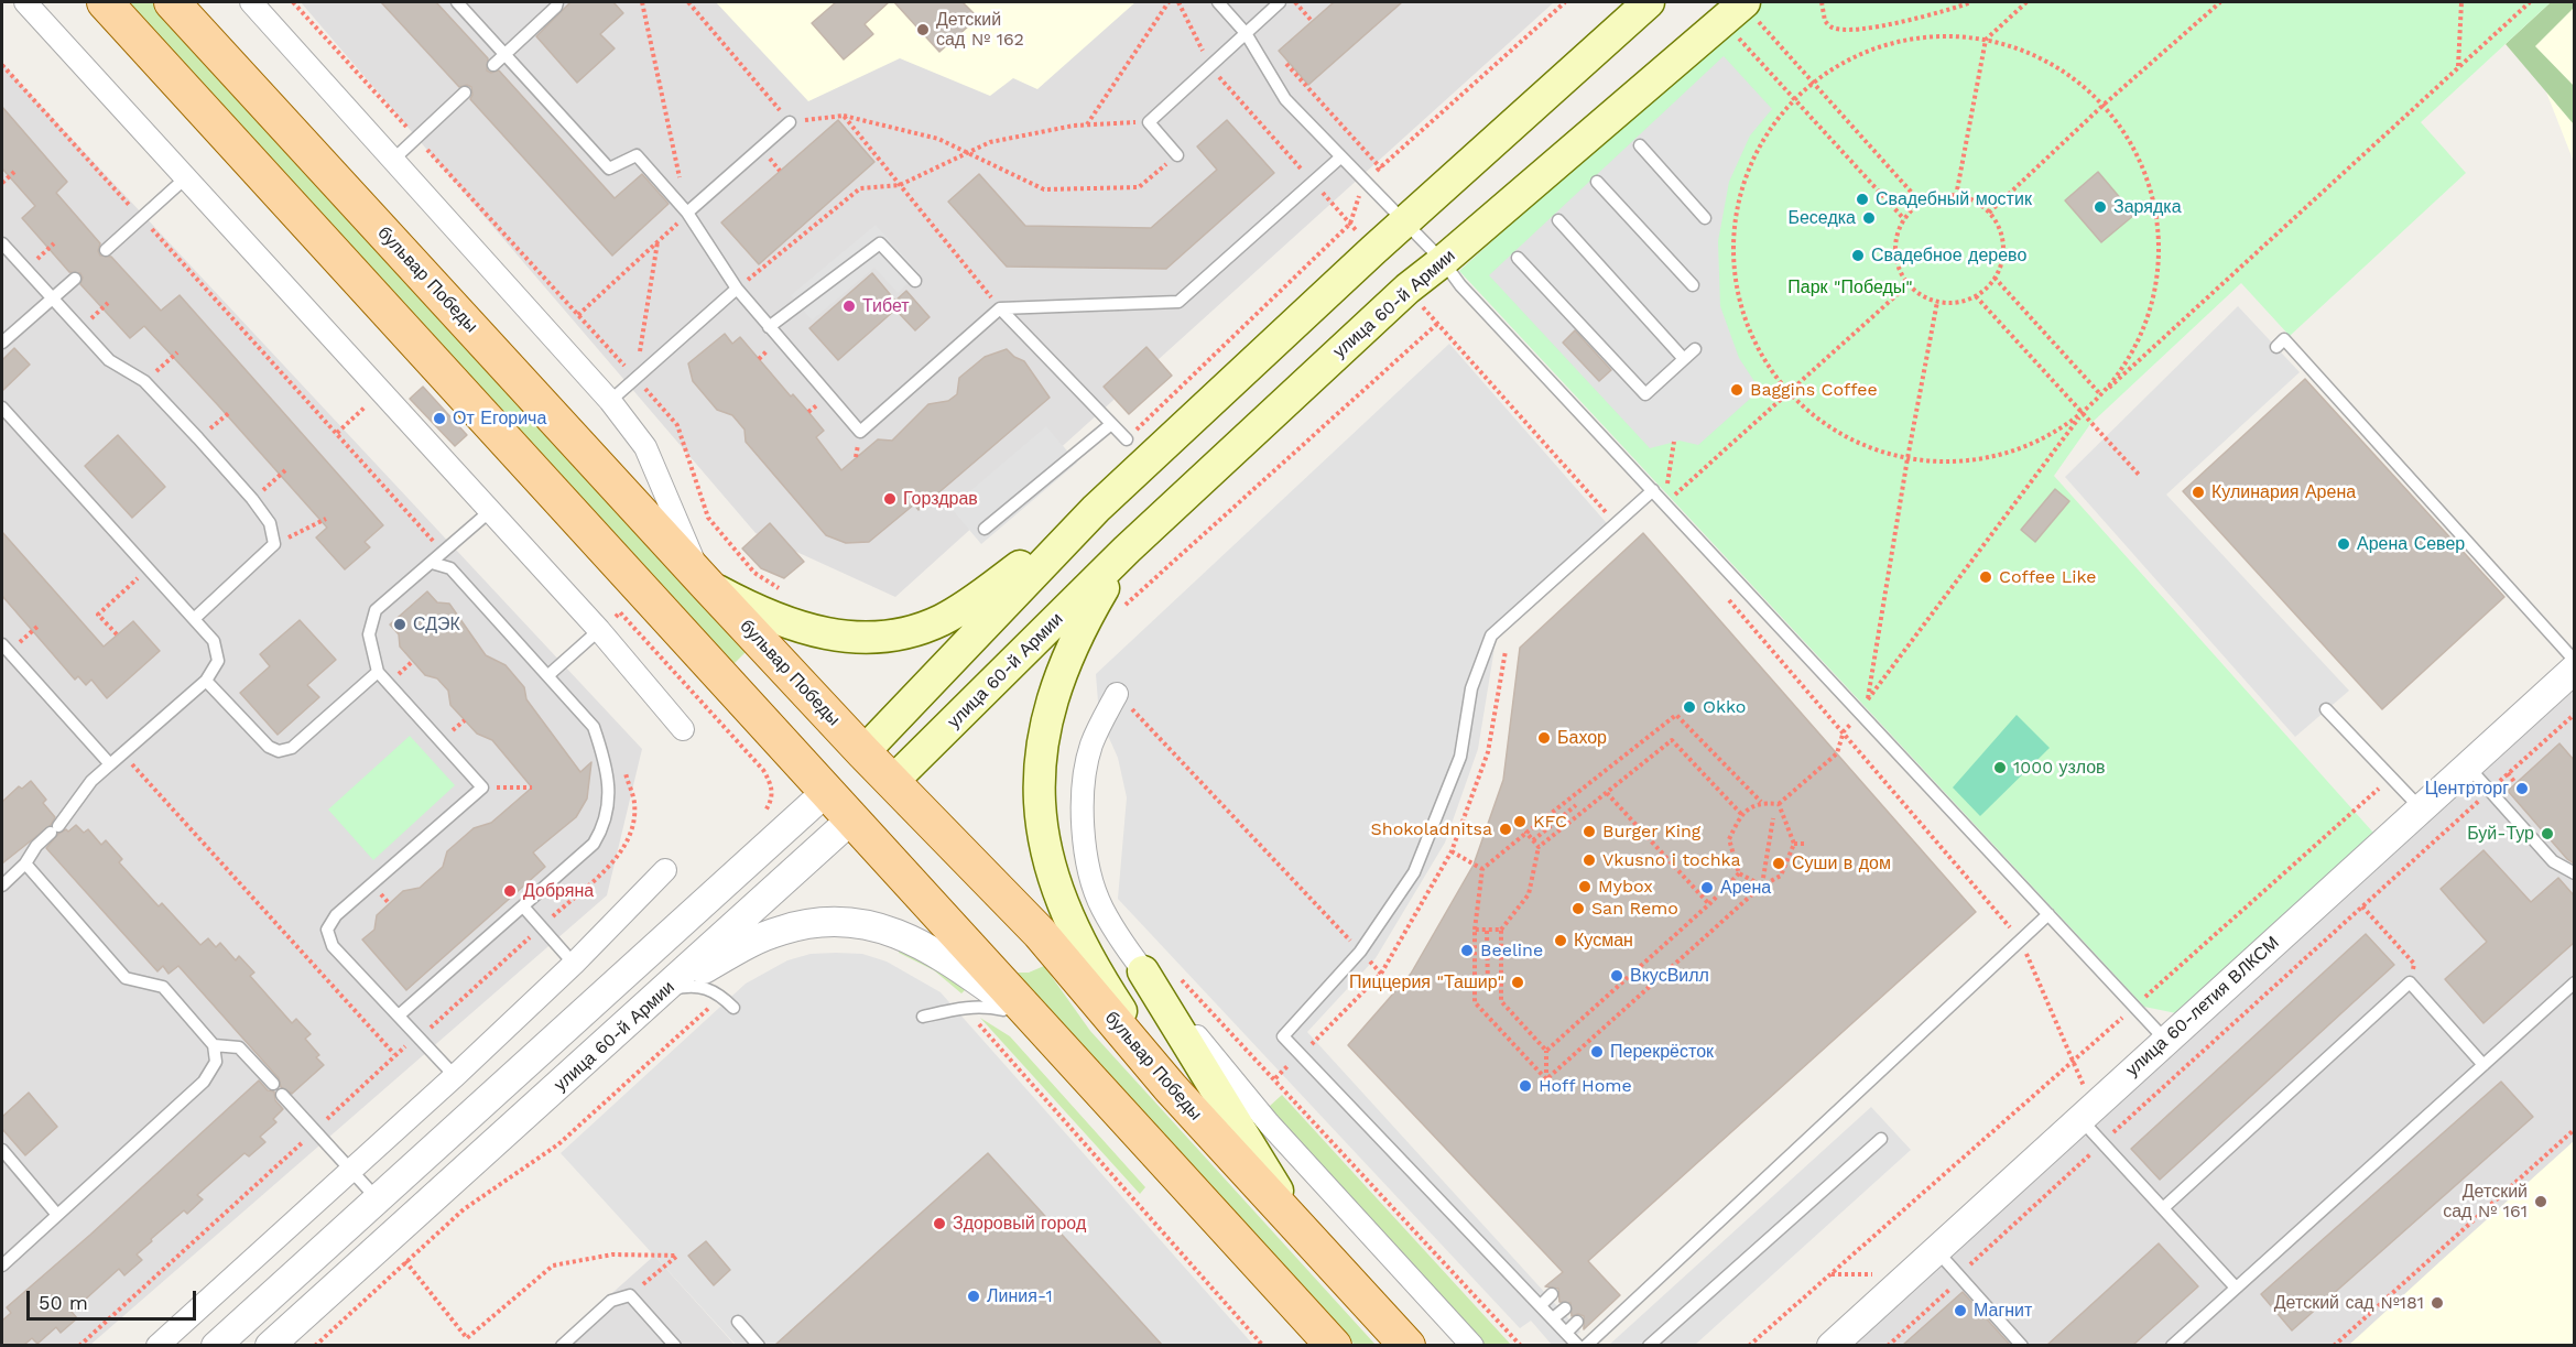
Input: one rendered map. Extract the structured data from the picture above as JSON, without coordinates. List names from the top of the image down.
{
  "streets": {
    "main road": ["бульвар Победы", "улица 60-й Армии"],
    "street": ["улица 60-летия ВЛКСМ"]
  },
  "crossings": [
    ["бульвар Победы", "улица 60-й Армии"]
  ],
  "parks": ["Парк \"Победы\""],
  "places": [
    "Детский сад № 162",
    "Свадебный мостик",
    "Зарядка",
    "Беседка",
    "Свадебное дерево",
    "Тибет",
    "Baggins Coffee",
    "От Егорича",
    "Кулинария Арена",
    "Горздрав",
    "Арена Север",
    "Coffee Like",
    "СДЭК",
    "Okko",
    "Бахор",
    "1000 узлов",
    "Центрторг",
    "KFC",
    "Shokoladnitsa",
    "Burger King",
    "Буй-Тур",
    "Vkusno i tochka",
    "Суши в дом",
    "Mybox",
    "Арена",
    "Добряна",
    "San Remo",
    "Кусман",
    "Beeline",
    "ВкусВилл",
    "Пиццерия \"Ташир\"",
    "Перекрёсток",
    "Hoff Home",
    "Детский сад № 161",
    "Здоровый город",
    "Линия-1",
    "Детский сад №181",
    "Магнит"
  ],
  "scale_bar": "50 m"
}
